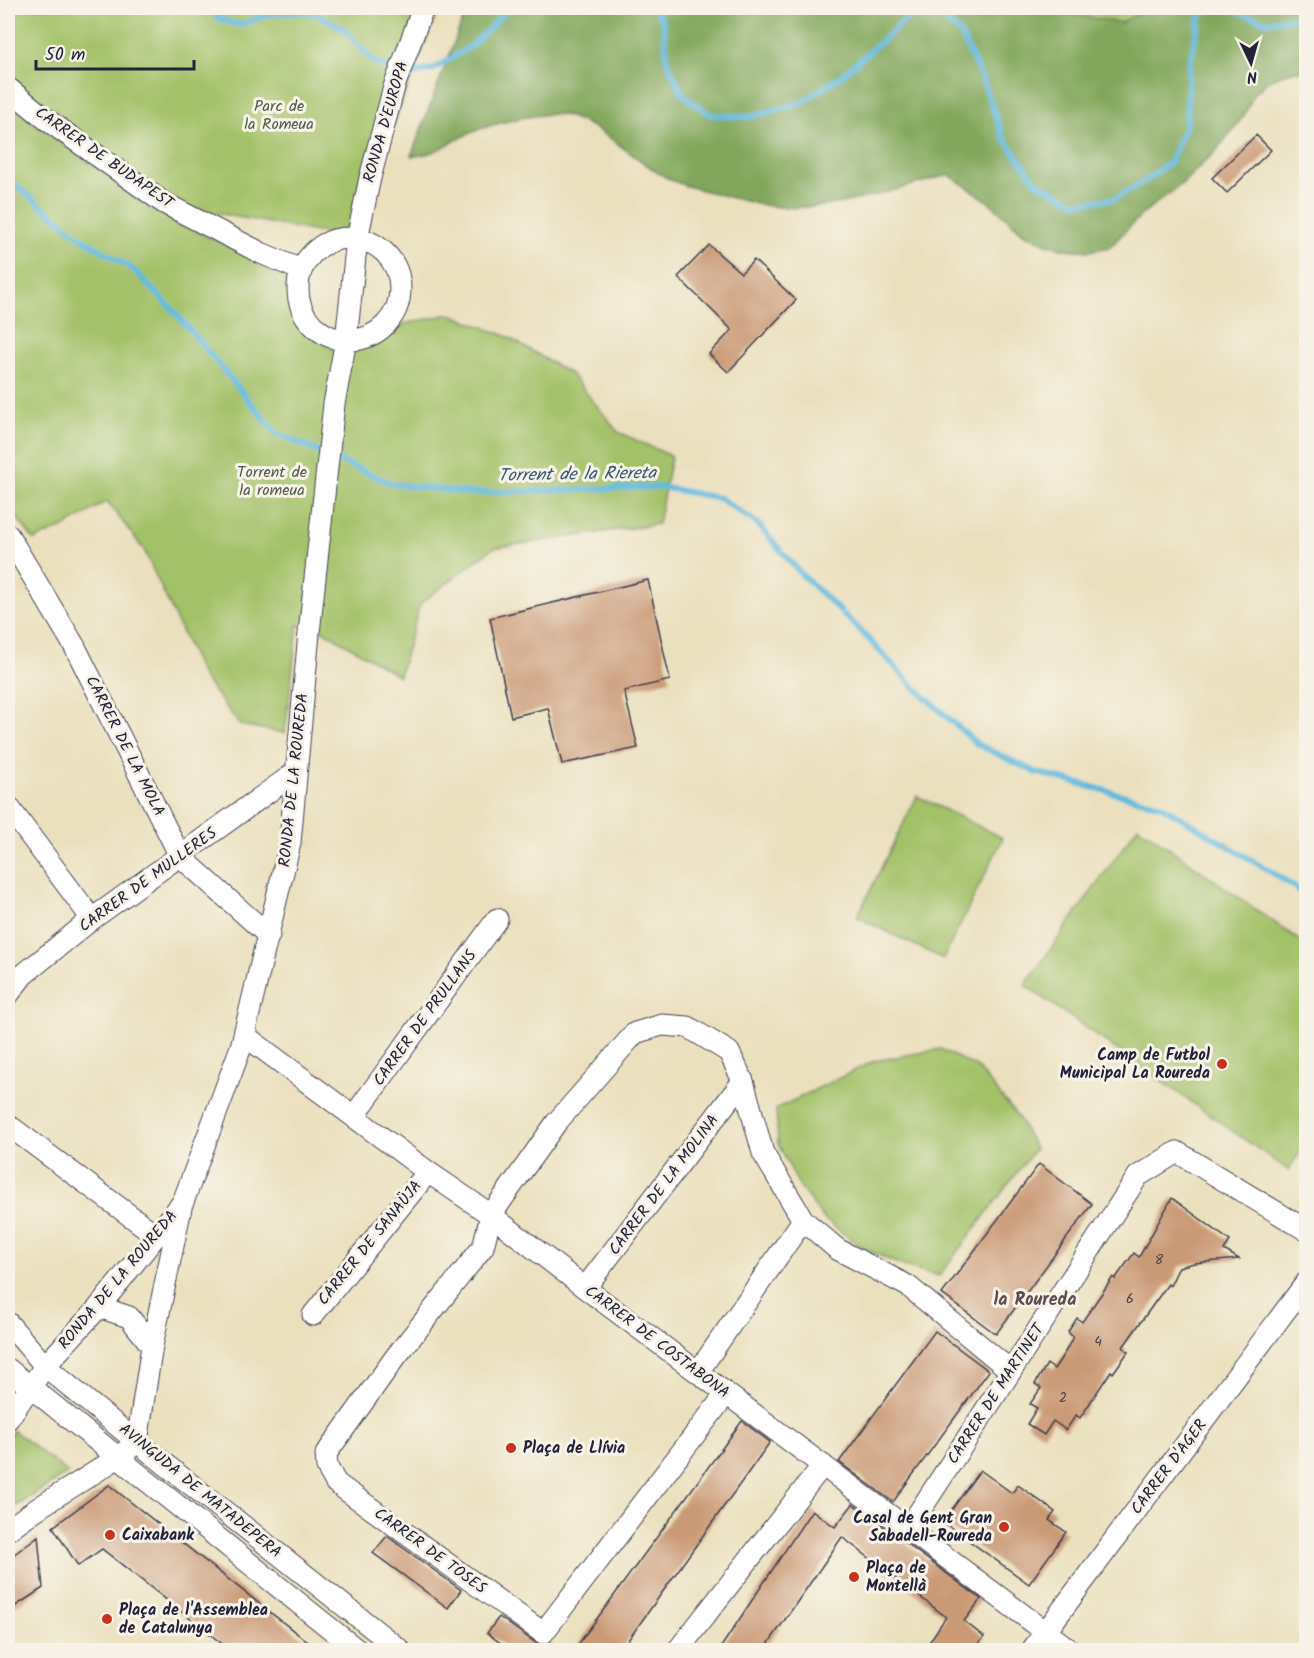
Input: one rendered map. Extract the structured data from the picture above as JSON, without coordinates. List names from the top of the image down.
{
  "streets": {
    "street": [
      "RONDA D'EUROPA",
      "CARRER DE BUDAPEST",
      "CARRER DE LA MOLA",
      "RONDA DE LA ROUREDA",
      "CARRER DE MULLERES",
      "CARRER DE PRULLANS",
      "CARRER DE LA MOLINA",
      "CARRER DE SANAÜJA",
      "CARRER DE COSTABONA",
      "CARRER DE MARTINET",
      "CARRER D'AGER",
      "AVINGUDA DE MATADEPERA",
      "CARRER DE TOSES"
    ]
  },
  "crossings": [
    ["RONDA D'EUROPA", "RONDA DE LA ROUREDA"],
    ["CARRER DE LA MOLA", "RONDA DE LA ROUREDA"],
    ["CARRER DE LA MOLA", "CARRER DE MULLERES"],
    ["RONDA DE LA ROUREDA", "CARRER DE MULLERES"],
    ["RONDA DE LA ROUREDA", "CARRER DE COSTABONA"],
    ["RONDA DE LA ROUREDA", "AVINGUDA DE MATADEPERA"],
    ["CARRER DE PRULLANS", "CARRER DE COSTABONA"],
    ["CARRER DE LA MOLINA", "CARRER DE COSTABONA"],
    ["CARRER DE SANAÜJA", "CARRER DE COSTABONA"],
    ["CARRER DE COSTABONA", "CARRER DE MARTINET"],
    ["CARRER DE COSTABONA", "CARRER D'AGER"],
    ["CARRER DE COSTABONA", "CARRER DE TOSES"]
  ],
  "districts": ["la Roureda"],
  "water": ["Torrent de la Riereta"],
  "parks": ["Parc de la Romeua", "Torrent de la romeua"],
  "places": [
    "Camp de Futbol Municipal La Roureda",
    "Plaça de Llívia",
    "Casal de Gent Gran Sabadell-Roureda",
    "Caixabank",
    "Plaça de Montellà",
    "Plaça de l'Assemblea de Catalunya"
  ],
  "house_numbers": [
    "8",
    "6",
    "4",
    "2"
  ],
  "scale_bar": "50 m",
  "north": "bottom"
}
